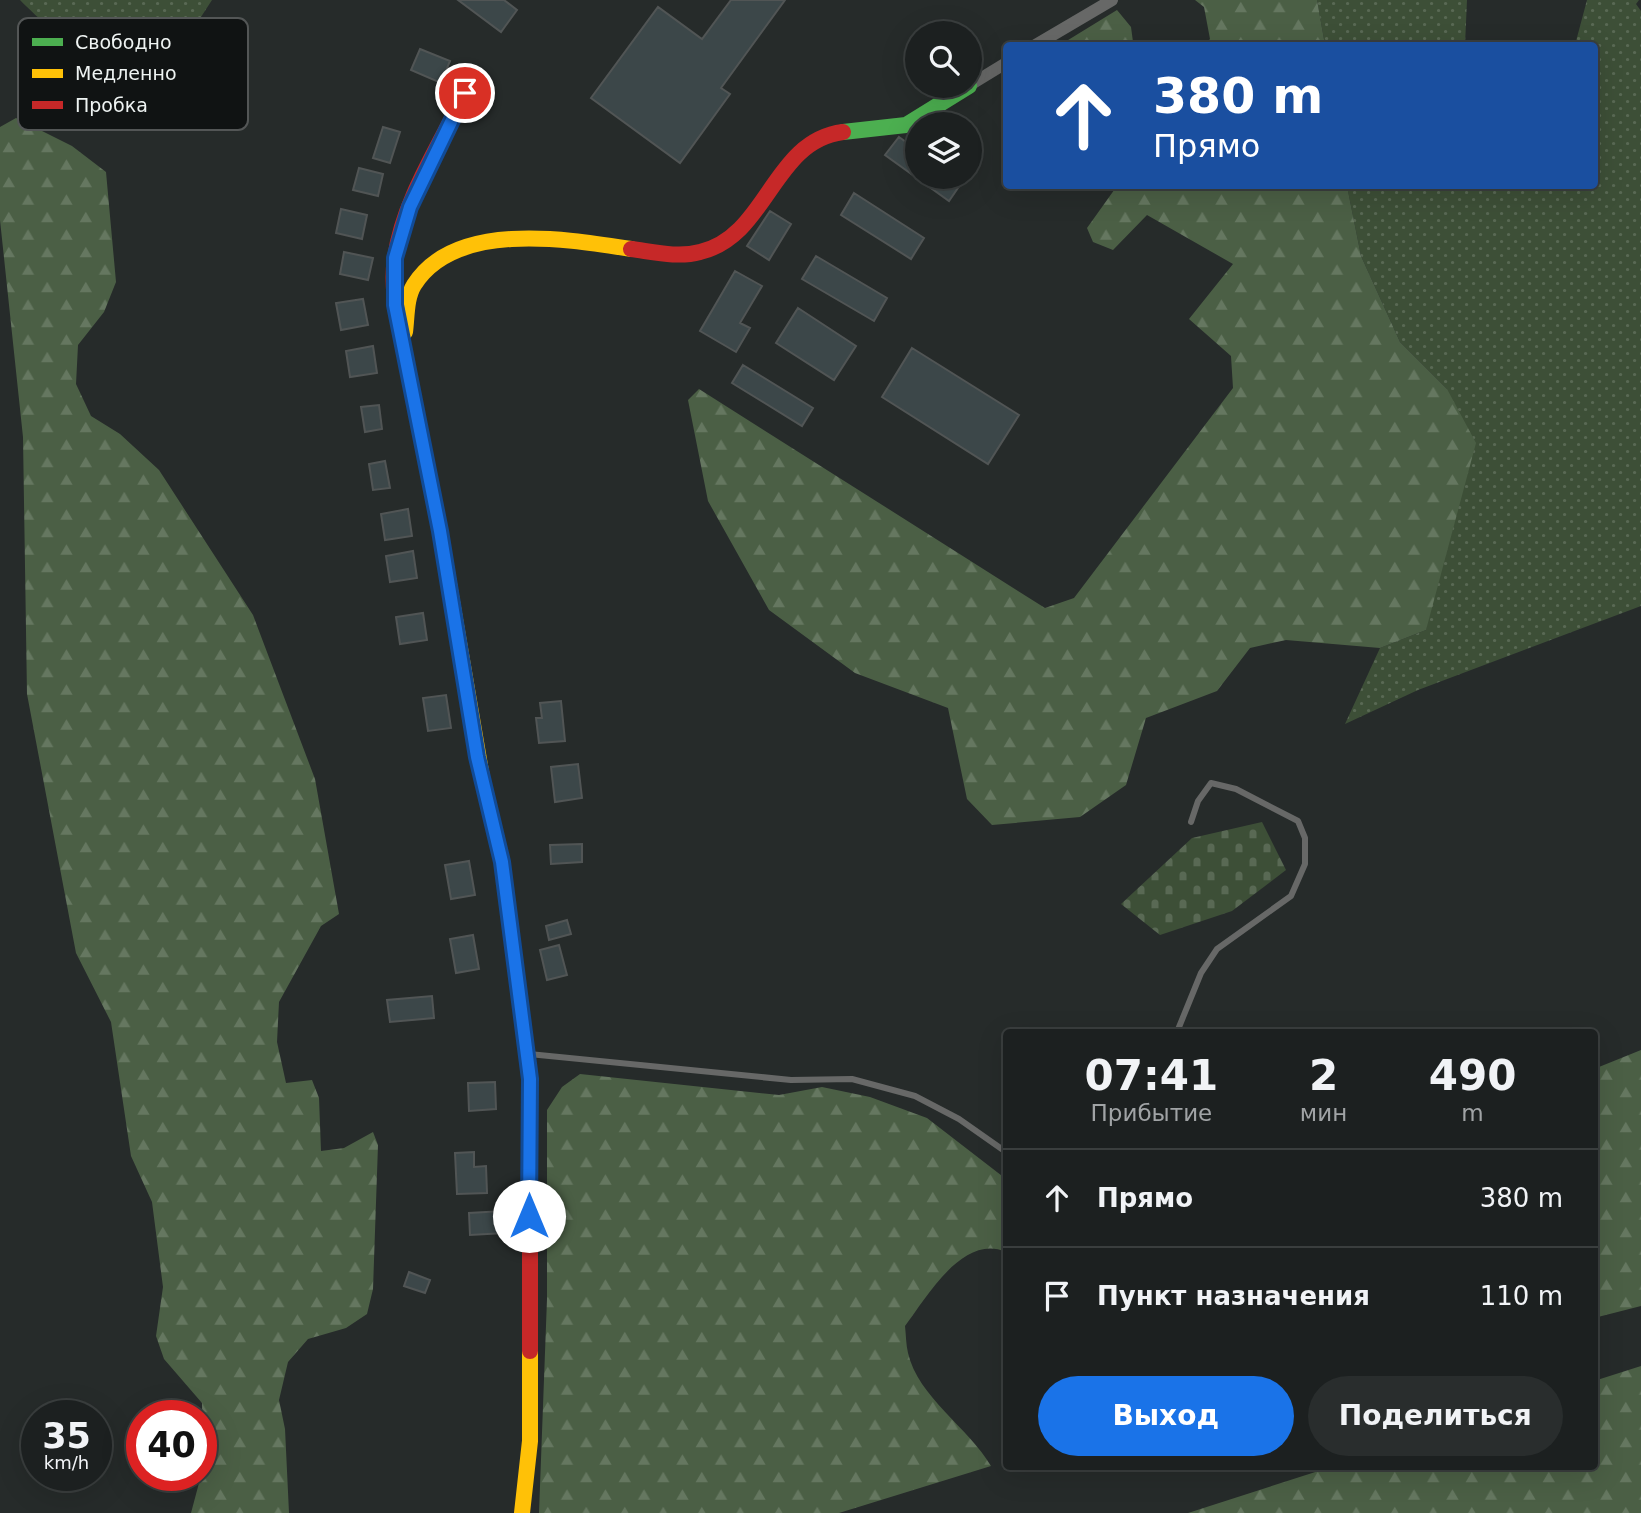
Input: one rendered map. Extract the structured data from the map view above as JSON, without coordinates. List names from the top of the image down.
{
  "legend": ["Свободно", "Медленно", "Пробка"],
  "page": {
    "turn": ["380 m", "Прямо"],
    "eta": [
      "07:41",
      "Прибытие",
      "2",
      "мин",
      "490",
      "m"
    ],
    "list": [
      {
        "name": "Прямо",
        "value": "380 m"
      },
      {
        "name": "Пункт назначения",
        "value": "110 m"
      }
    ],
    "buttons": ["Выход", "Поделиться"],
    "speed": "35 km/h",
    "limit": "40"
  }
}
